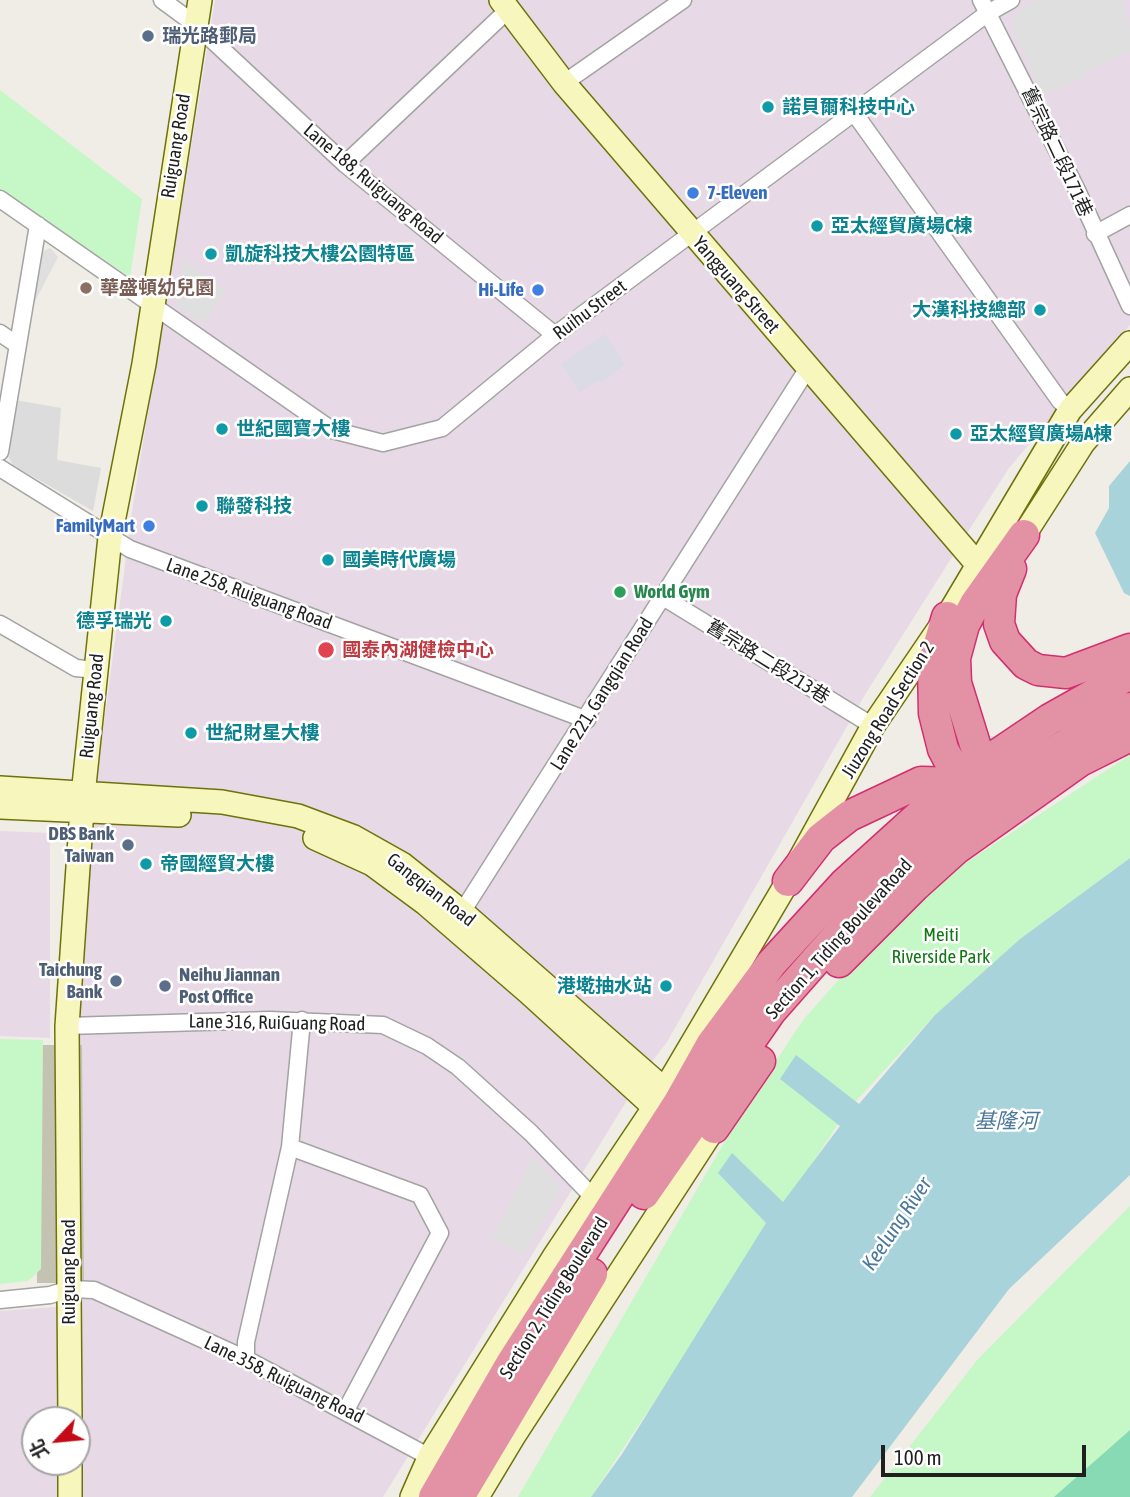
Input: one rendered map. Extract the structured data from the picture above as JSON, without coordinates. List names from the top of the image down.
{
  "streets": {
    "highway": ["Section 1, Tiding BoulevaRoad", "Section 2, Tiding Boulevard"],
    "street": [
      "Ruiguang Road",
      "舊宗路二段171巷",
      "Lane 188, Ruiguang Road",
      "Yangguang Street",
      "Ruihu Street",
      "Lane 258, Ruiguang Road",
      "舊宗路二段213巷",
      "Lane 221, Gangqian Road",
      "Jiuzong Road Section 2",
      "Gangqian Road",
      "Lane 316, RuiGuang Road",
      "Lane 358, Ruiguang Road"
    ]
  },
  "crossings": [
    ["Ruiguang Road", "Lane 188, Ruiguang Road"],
    ["Ruiguang Road", "Ruihu Street"],
    ["Ruiguang Road", "Lane 258, Ruiguang Road"],
    ["Ruiguang Road", "Gangqian Road"],
    ["Ruiguang Road", "Lane 316, RuiGuang Road"],
    ["Ruiguang Road", "Lane 358, Ruiguang Road"],
    ["舊宗路二段171巷", "Ruihu Street"],
    ["Lane 188, Ruiguang Road", "Ruihu Street"],
    ["Yangguang Street", "Ruihu Street"],
    ["Yangguang Street", "Lane 221, Gangqian Road"],
    ["Yangguang Street", "Jiuzong Road Section 2"],
    ["Lane 258, Ruiguang Road", "Lane 221, Gangqian Road"],
    ["舊宗路二段213巷", "Lane 221, Gangqian Road"],
    ["舊宗路二段213巷", "Jiuzong Road Section 2"],
    ["Lane 221, Gangqian Road", "Gangqian Road"],
    ["Jiuzong Road Section 2", "Gangqian Road"],
    ["Jiuzong Road Section 2", "Section 1, Tiding BoulevaRoad"],
    ["Jiuzong Road Section 2", "Section 2, Tiding Boulevard"],
    ["Gangqian Road", "Section 1, Tiding BoulevaRoad"],
    ["Gangqian Road", "Section 2, Tiding Boulevard"],
    ["Section 1, Tiding BoulevaRoad", "Section 2, Tiding Boulevard"],
    ["Lane 316, RuiGuang Road", "Section 2, Tiding Boulevard"],
    ["Section 2, Tiding Boulevard", "Lane 358, Ruiguang Road"]
  ],
  "water": ["基隆河", "Keelung River"],
  "parks": ["Meiti Riverside Park"],
  "places": [
    "瑞光路郵局",
    "諾貝爾科技中心",
    "7-Eleven",
    "亞太經貿廣場C棟",
    "凱旋科技大樓公園特區",
    "華盛頓幼兒園",
    "Hi-Life",
    "大漢科技總部",
    "世紀國寶大樓",
    "亞太經貿廣場A棟",
    "聯發科技",
    "FamilyMart",
    "國美時代廣場",
    "World Gym",
    "德孚瑞光",
    "國泰內湖健檢中心",
    "世紀財星大樓",
    "DBS Bank Taiwan",
    "帝國經貿大樓",
    "Taichung Bank",
    "Neihu Jiannan Post Office",
    "港墘抽水站"
  ],
  "scale_bar": "100 m",
  "north": "bottom left"
}
